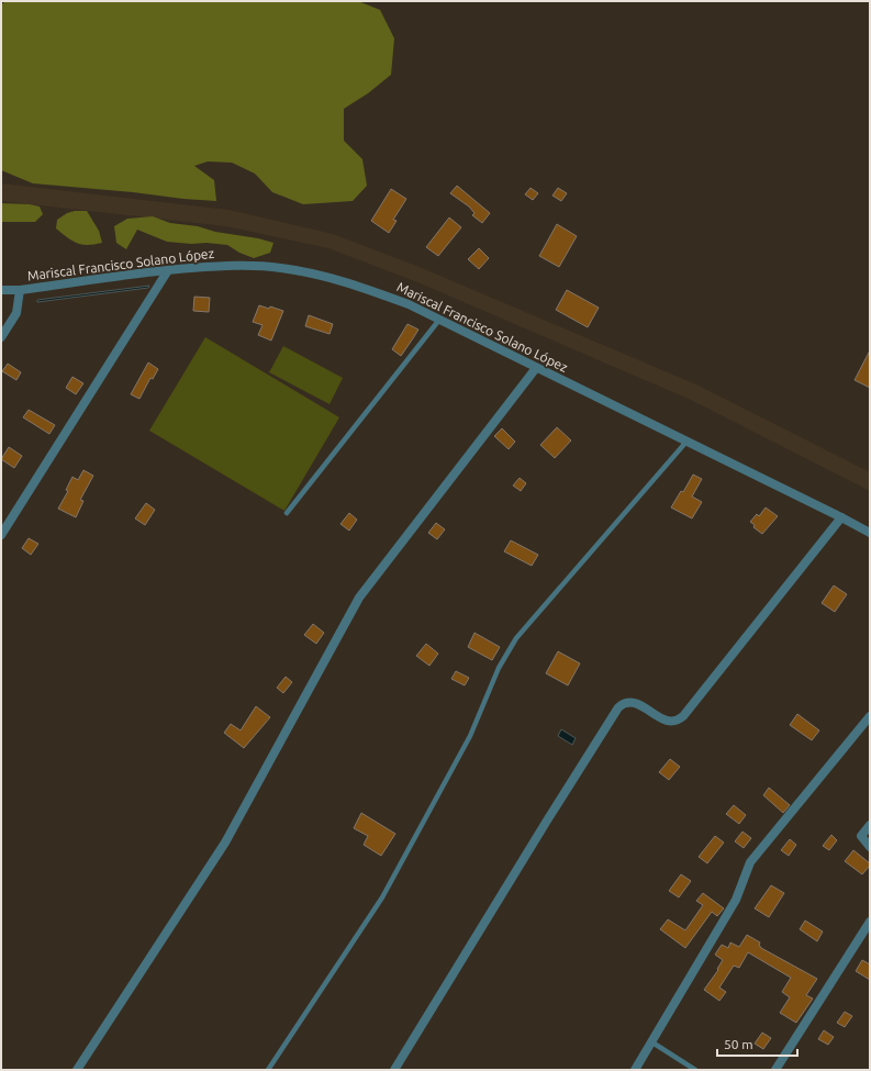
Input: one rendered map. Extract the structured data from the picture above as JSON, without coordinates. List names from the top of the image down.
{
  "streets": {
    "street": ["Mariscal Francisco Solano López"]
  },
  "scale_bar": "50 m"
}
